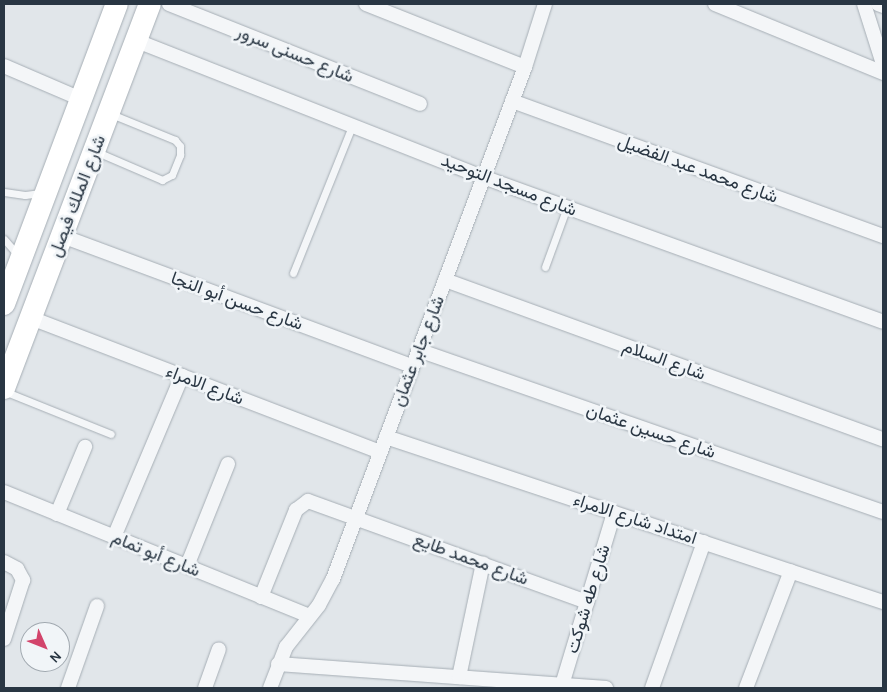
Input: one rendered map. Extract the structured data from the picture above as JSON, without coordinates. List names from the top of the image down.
{
  "streets": {
    "main road": ["شارع الملك فيصل"],
    "street": [
      "شارع حسنى سرور",
      "شارع محمد عبد الفضيل",
      "شارع مسجد التوحيد",
      "شارع حسن أبو النجا",
      "شارع جابر عثمان",
      "شارع السلام",
      "شارع الامراء",
      "شارع حسين عثمان",
      "امتداد شارع الامراء",
      "شارع أبو تمام",
      "شارع محمد طايع",
      "شارع طه شوكت"
    ]
  },
  "crossings": [
    ["شارع محمد عبد الفضيل", "شارع جابر عثمان"],
    ["شارع مسجد التوحيد", "شارع الملك فيصل"],
    ["شارع مسجد التوحيد", "شارع جابر عثمان"],
    ["شارع الملك فيصل", "شارع حسن أبو النجا"],
    ["شارع الملك فيصل", "شارع الامراء"],
    ["شارع حسن أبو النجا", "شارع جابر عثمان"],
    ["شارع جابر عثمان", "شارع السلام"],
    ["شارع جابر عثمان", "شارع الامراء"],
    ["شارع جابر عثمان", "شارع حسين عثمان"],
    ["شارع جابر عثمان", "امتداد شارع الامراء"],
    ["شارع جابر عثمان", "شارع أبو تمام"],
    ["شارع جابر عثمان", "شارع محمد طايع"],
    ["امتداد شارع الامراء", "شارع طه شوكت"],
    ["شارع أبو تمام", "شارع محمد طايع"],
    ["شارع محمد طايع", "شارع طه شوكت"]
  ],
  "north": "bottom right"
}
